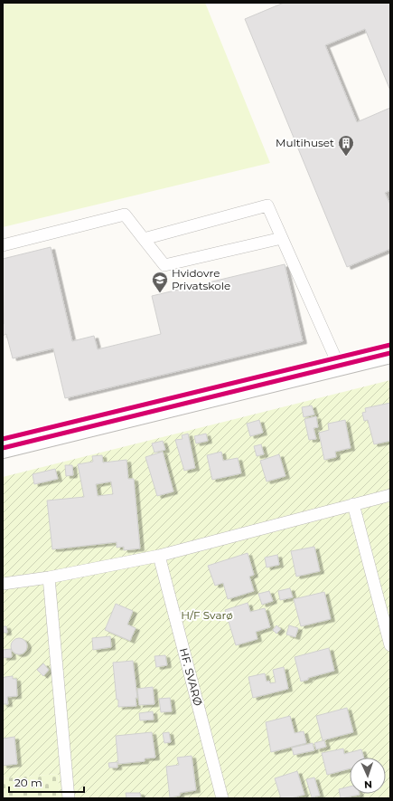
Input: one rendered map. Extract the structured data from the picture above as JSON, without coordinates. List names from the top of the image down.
{
  "streets": {
    "lane": ["HF. SVARØ"]
  },
  "parks": ["H/F Svarø"],
  "places": {
    "building": ["Multihuset"],
    "school or university": ["Hvidovre Privatskole"]
  },
  "scale_bar": "20 m",
  "north": "bottom"
}
